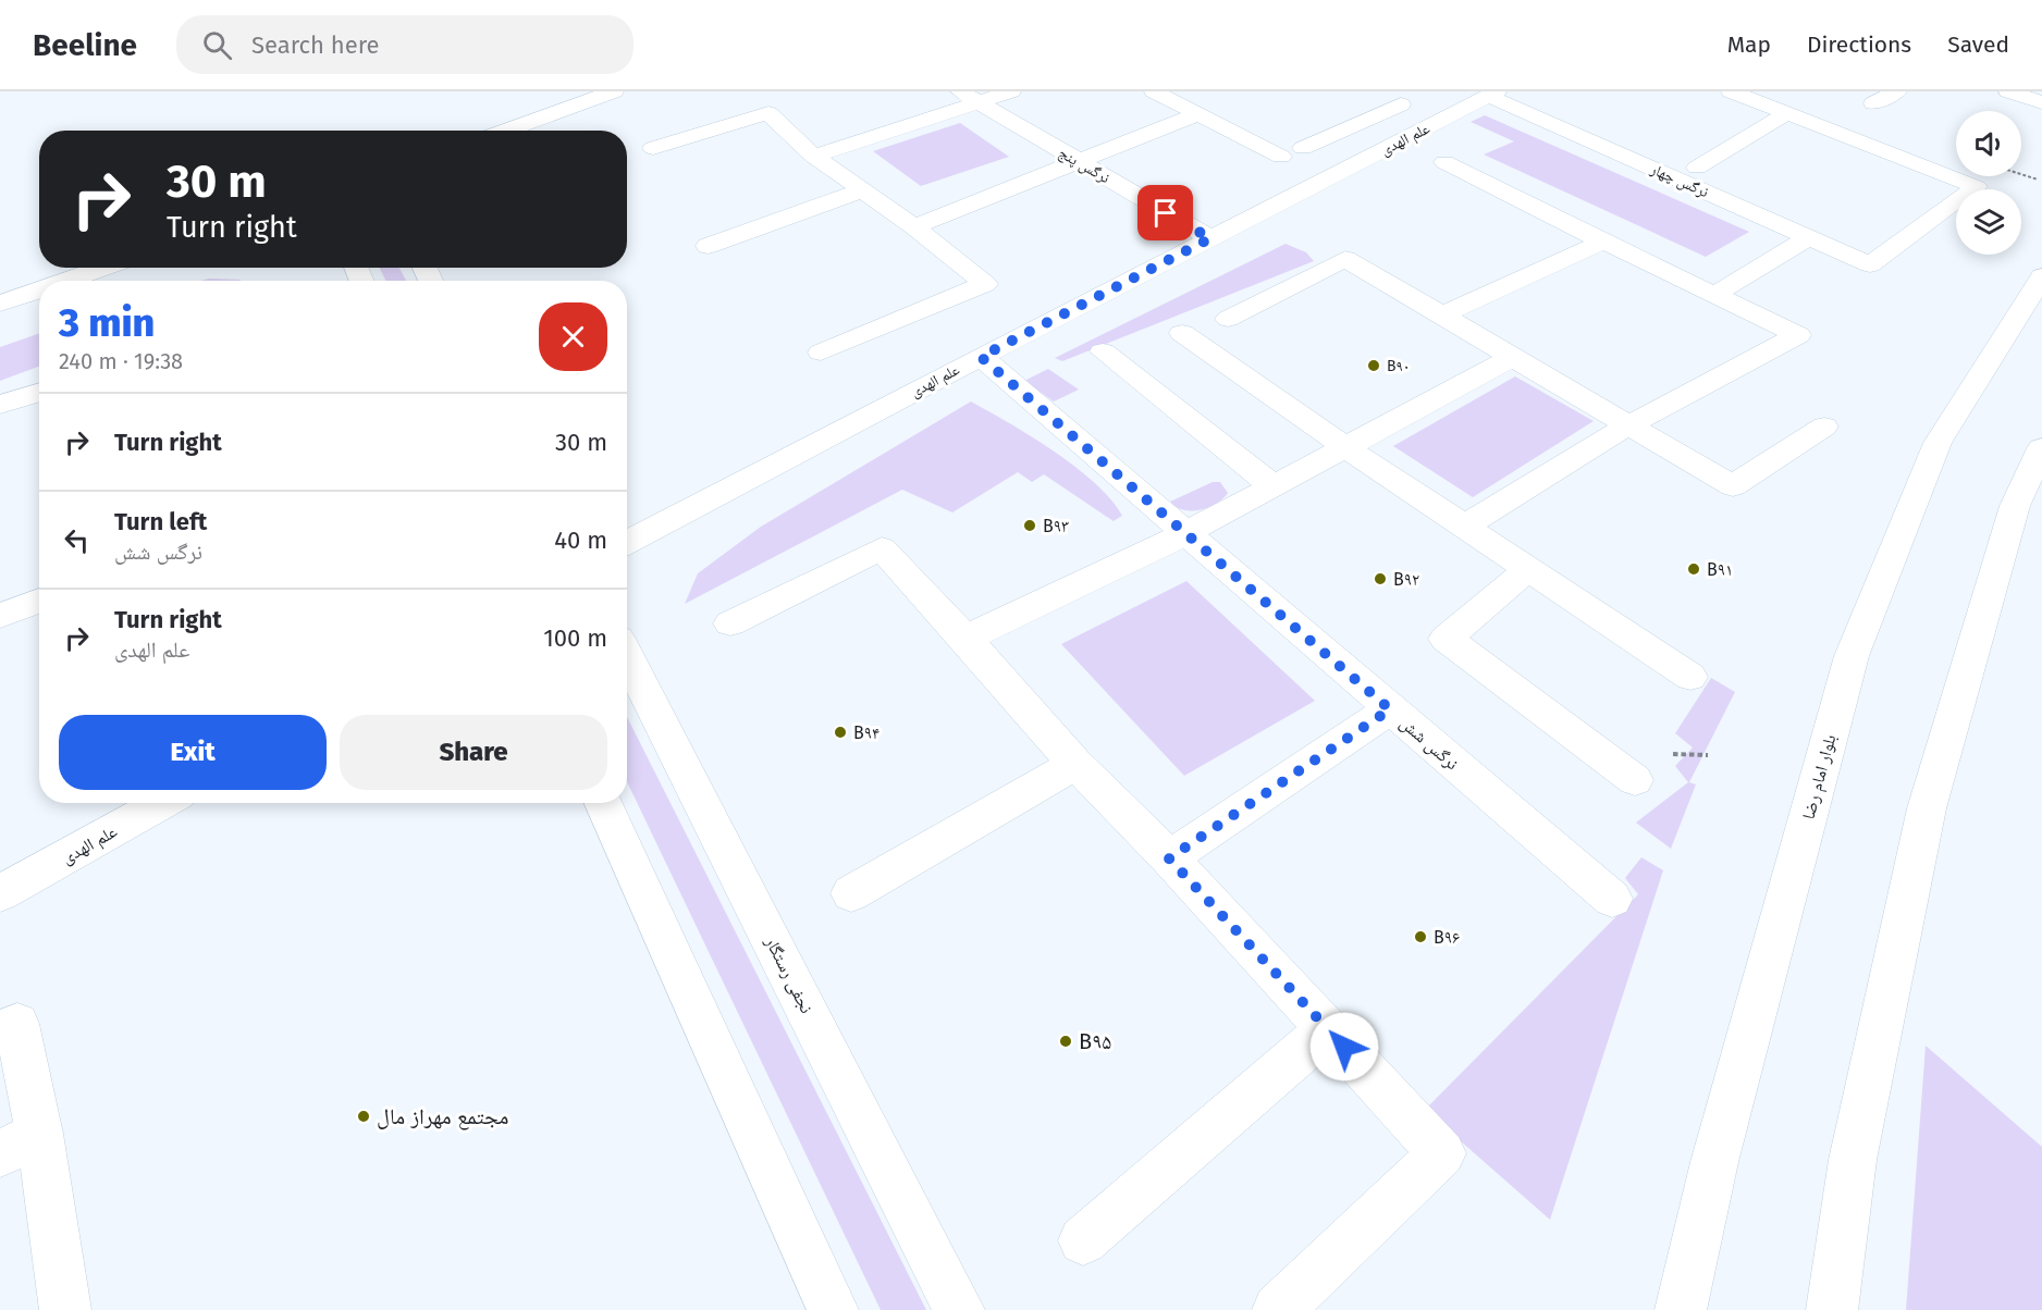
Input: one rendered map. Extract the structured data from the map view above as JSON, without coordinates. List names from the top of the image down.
{
  "streets": {
    "street": [
      "علم الهدی",
      "نرگس پنج",
      "نرگس چهار",
      "نرگس شش",
      "بلوار امام رضا",
      "نجفی رستگار"
    ]
  },
  "crossings": [
    ["علم الهدی", "نرگس پنج"],
    ["علم الهدی", "نرگس چهار"],
    ["علم الهدی", "نرگس شش"]
  ],
  "places": [
    "B۹۰",
    "B۹۳",
    "B۹۱",
    "B۹۲",
    "B۹۴",
    "B۹۶",
    "B۹۵",
    "مجتمع مهراز مال"
  ],
  "page": {
    "header": "Beeline",
    "search": "Search here",
    "nav": ["Map", "Directions", "Saved"],
    "turn": ["30 m", "Turn right"],
    "heading": ["3 min", "240 m · 19:38"],
    "list": [
      {
        "name": "Turn right",
        "value": "30 m"
      },
      {
        "name": "Turn left",
        "note": "نرگس شش",
        "value": "40 m"
      },
      {
        "name": "Turn right",
        "note": "علم الهدی",
        "value": "100 m"
      }
    ],
    "buttons": ["Exit", "Share"]
  }
}
